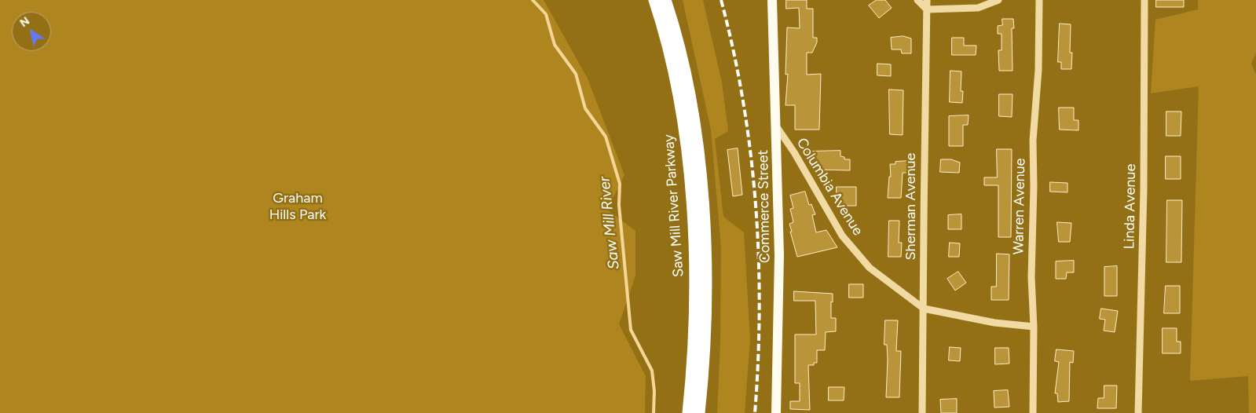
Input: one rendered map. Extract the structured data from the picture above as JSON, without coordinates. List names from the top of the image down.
{
  "streets": {
    "highway": ["Saw Mill River Parkway"],
    "main road": ["Commerce Street"],
    "street": [
      "Columbia Avenue",
      "Sherman Avenue",
      "Warren Avenue",
      "Linda Avenue"
    ]
  },
  "crossings": [
    ["Columbia Avenue", "Commerce Street"],
    ["Columbia Avenue", "Sherman Avenue"],
    ["Columbia Avenue", "Warren Avenue"]
  ],
  "water": ["Saw Mill River"],
  "parks": ["Graham Hills Park"],
  "north": "top left"
}
